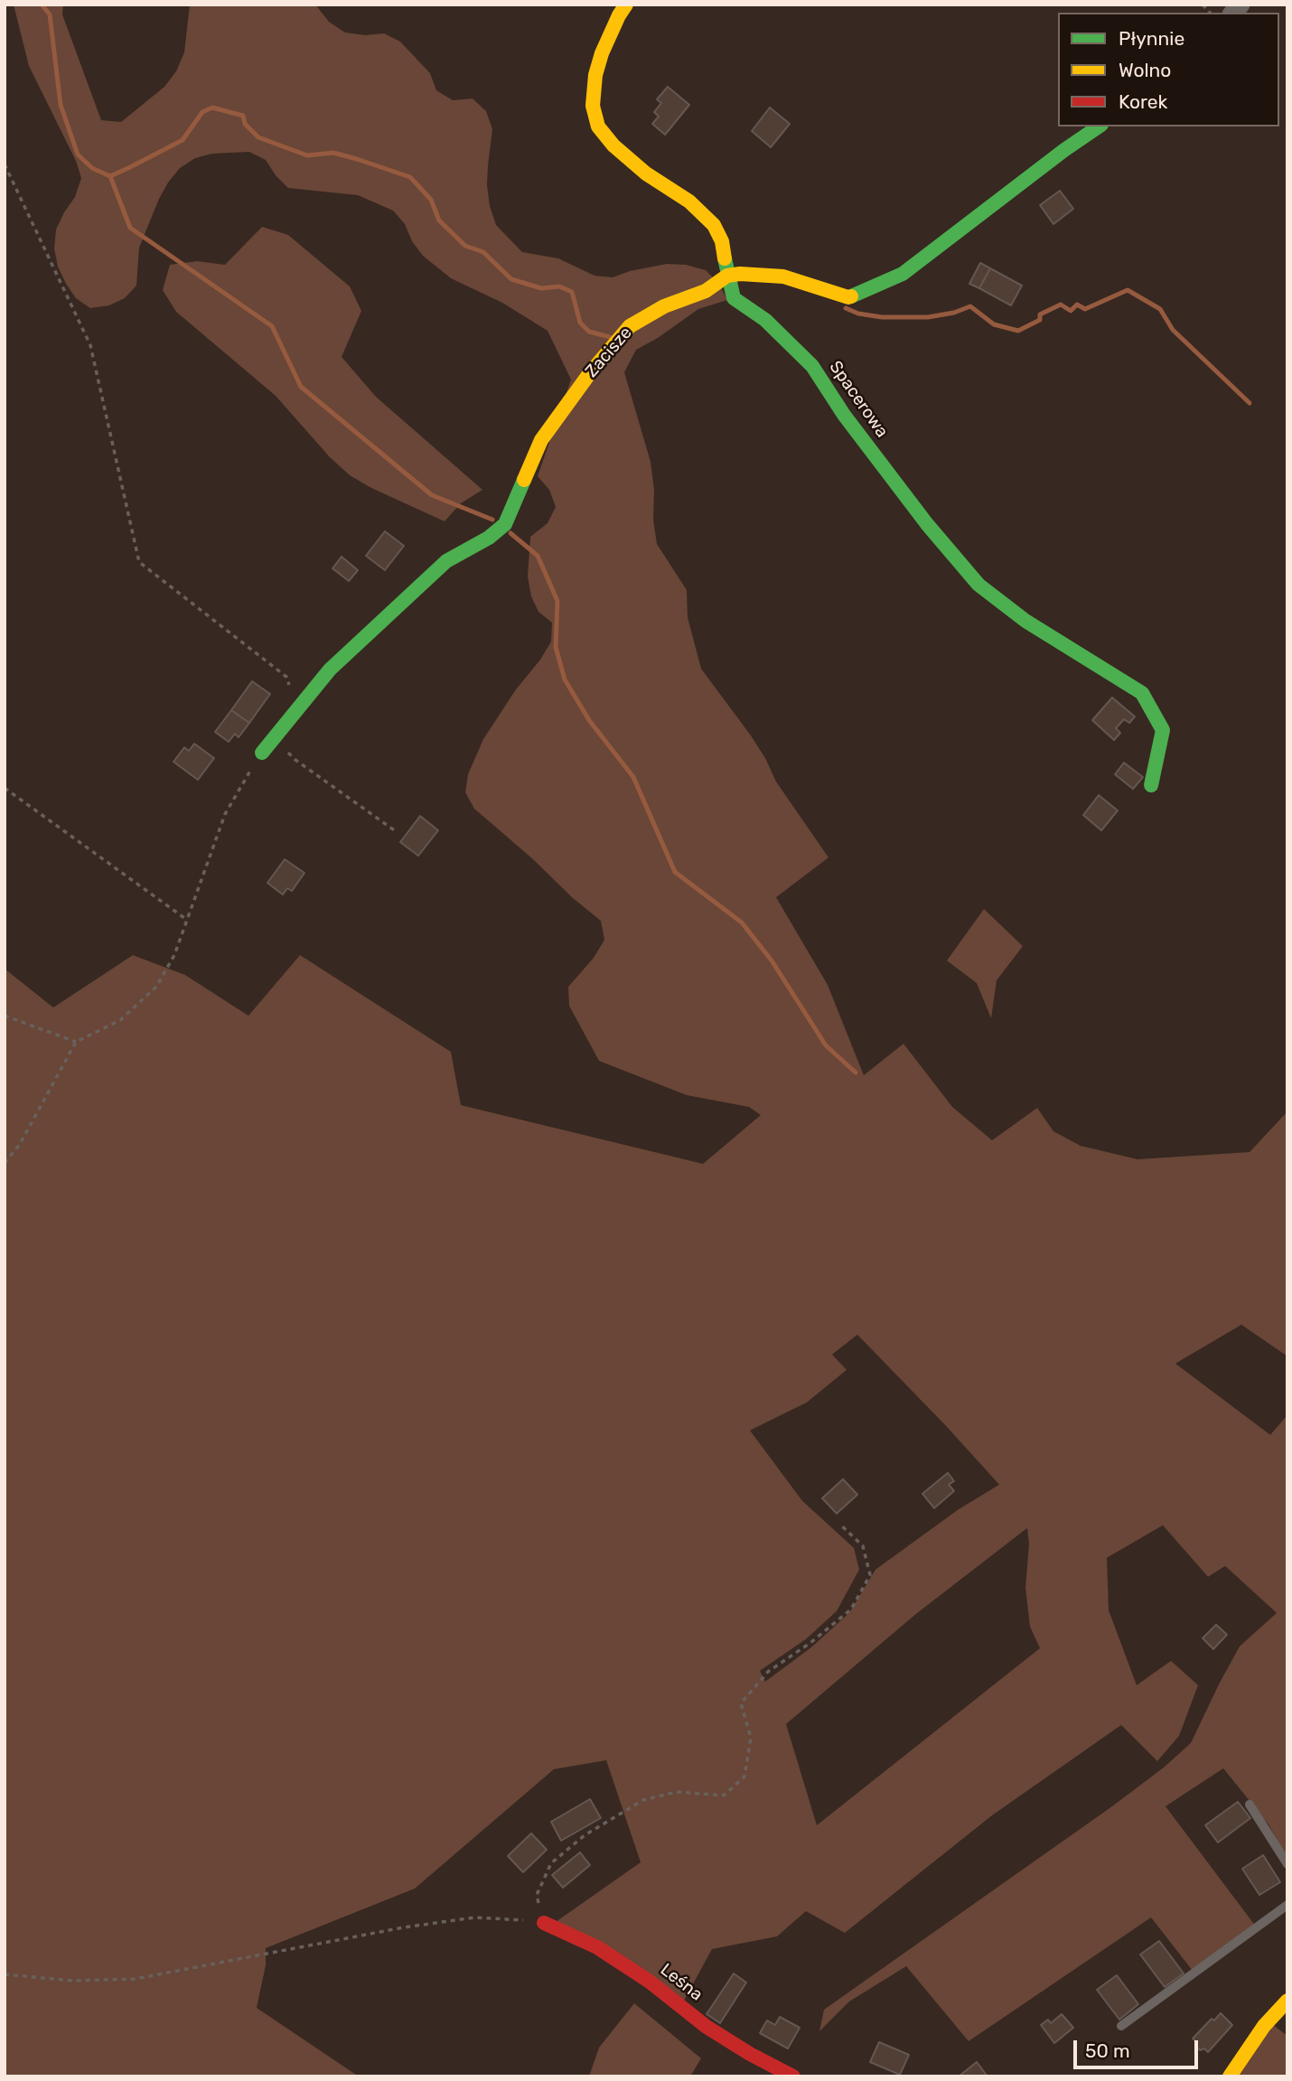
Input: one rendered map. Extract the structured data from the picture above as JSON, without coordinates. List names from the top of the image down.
{
  "streets": {
    "street": ["Zacisze", "Spacerowa", "Leśna"]
  },
  "crossings": [
    ["Zacisze", "Spacerowa"]
  ],
  "legend": ["Płynnie", "Wolno", "Korek"],
  "scale_bar": "50 m"
}
